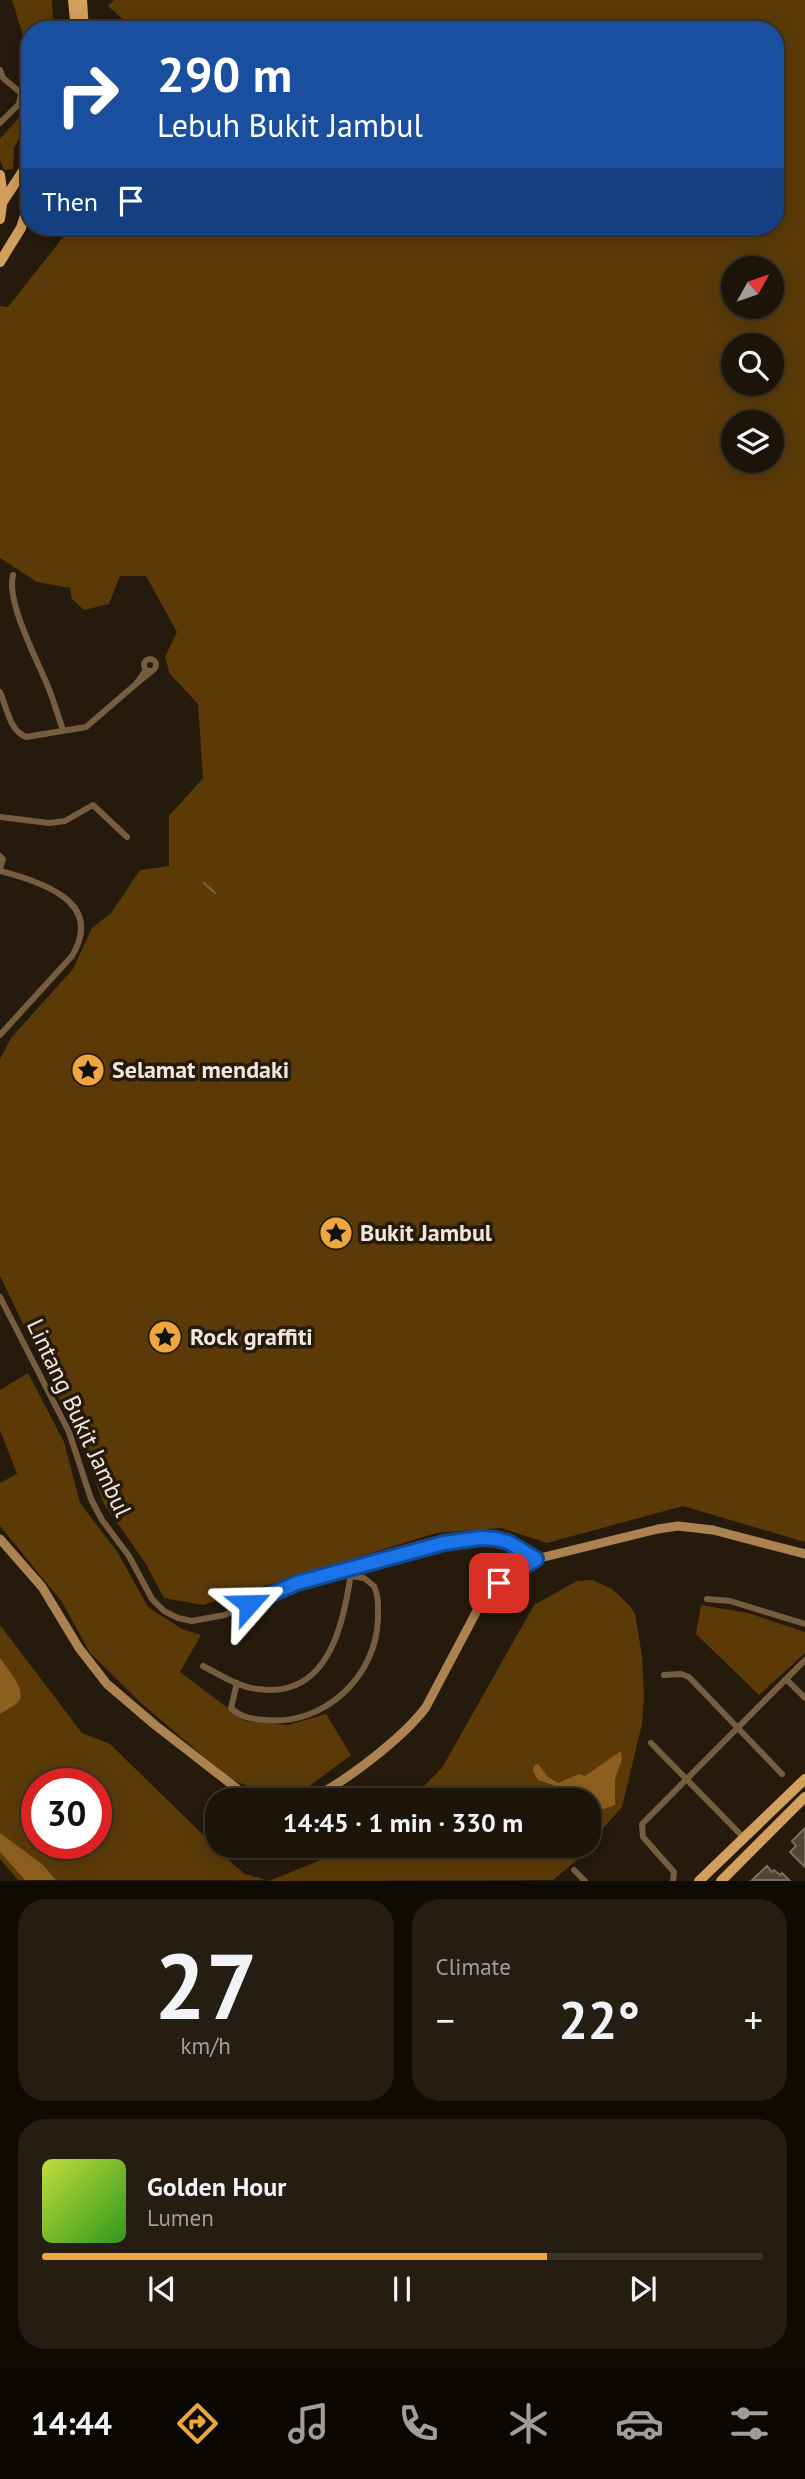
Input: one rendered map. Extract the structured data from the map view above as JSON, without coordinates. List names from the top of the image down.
{
  "streets": {
    "street": ["Lintang Bukit Jambul"]
  },
  "places": {
    "place": ["Selamat mendaki", "Bukit Jambul", "Rock graffiti"]
  },
  "north": "top right",
  "page": {
    "turn": ["290 m", "Lebuh Bukit Jambul"],
    "then": "Then",
    "limit": "30",
    "trip": "14:45 · 1 min · 330 m",
    "tile": [
      ["27", "km/h"],
      "Climate"
    ],
    "heat": ["−", "22°", "+"],
    "song": ["Golden Hour", "Lumen"],
    "tabs": "14:44"
  }
}
